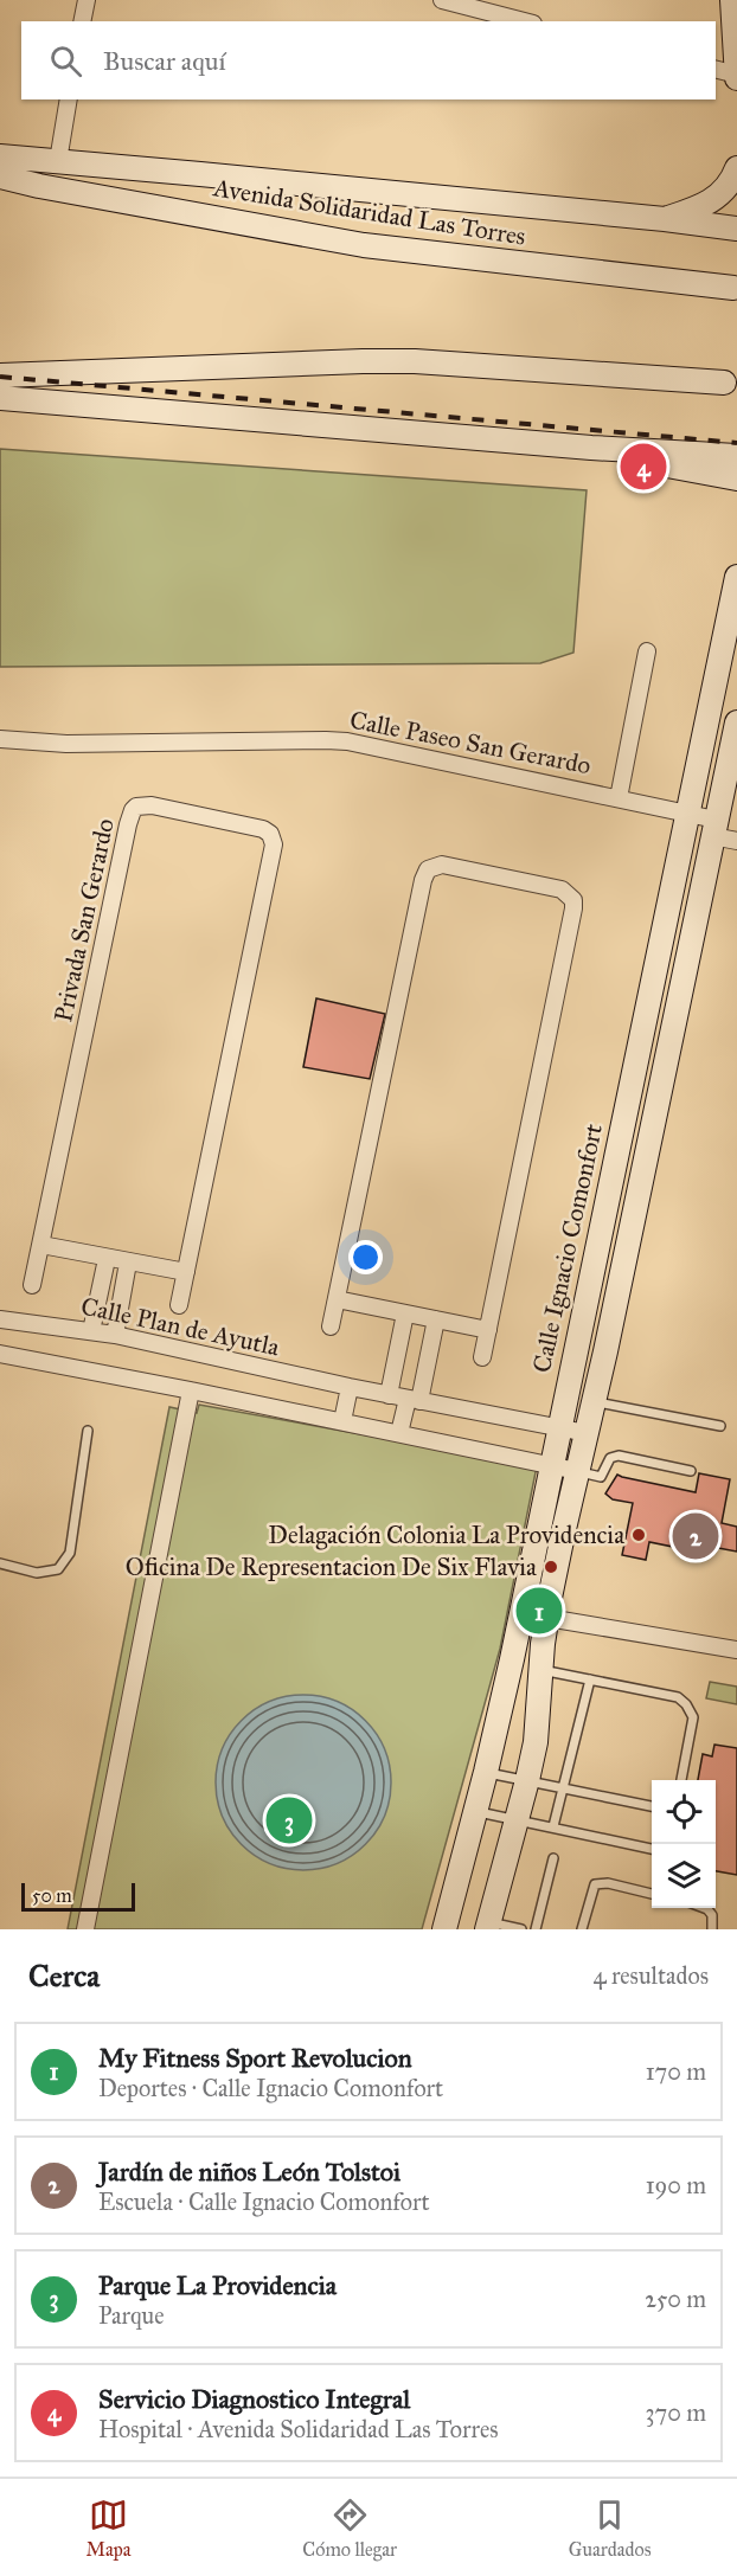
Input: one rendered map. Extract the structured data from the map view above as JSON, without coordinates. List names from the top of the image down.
{
  "streets": {
    "main road": ["Avenida Solidaridad Las Torres", "Calle Ignacio Comonfort"],
    "street": ["Calle Paseo San Gerardo", "Privada San Gerardo", "Calle Plan de Ayutla"]
  },
  "crossings": [
    ["Calle Paseo San Gerardo", "Calle Ignacio Comonfort"],
    ["Calle Ignacio Comonfort", "Calle Plan de Ayutla"]
  ],
  "places": ["Delagación Colonia La Providencia", "Oficina De Representacion De Six Flavia"],
  "scale_bar": "50 m",
  "page": {
    "search": "Buscar aquí",
    "pins": [
      "4",
      "2",
      "1",
      "3"
    ],
    "scale": "50 m",
    "heading": ["Cerca", "4 resultados"],
    "list": [
      {
        "mark": "1",
        "name": "My Fitness Sport Revolucion",
        "note": "Deportes · Calle Ignacio Comonfort",
        "value": "170 m"
      },
      {
        "mark": "2",
        "name": "Jardín de niños León Tolstoi",
        "note": "Escuela · Calle Ignacio Comonfort",
        "value": "190 m"
      },
      {
        "mark": "3",
        "name": "Parque La Providencia",
        "note": "Parque",
        "value": "250 m"
      },
      {
        "mark": "4",
        "name": "Servicio Diagnostico Integral",
        "note": "Hospital · Avenida Solidaridad Las Torres",
        "value": "370 m"
      }
    ],
    "nav": ["Mapa", "Cómo llegar", "Guardados"]
  }
}
